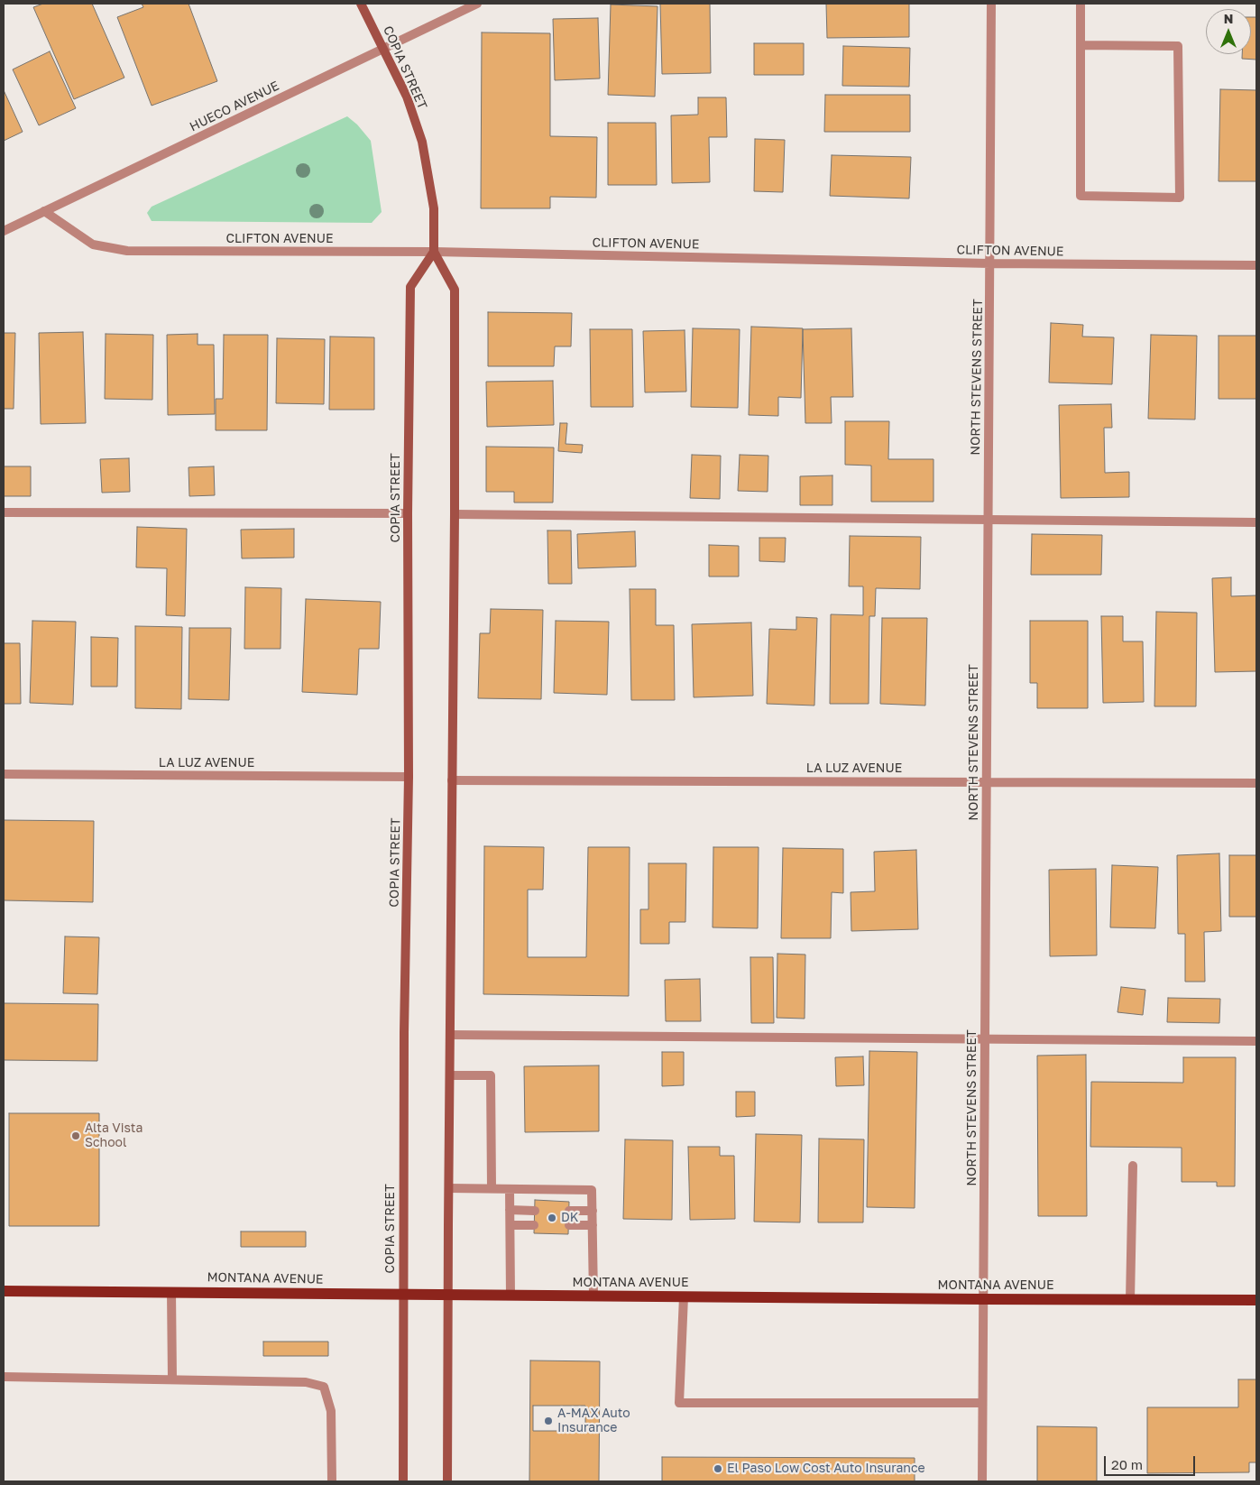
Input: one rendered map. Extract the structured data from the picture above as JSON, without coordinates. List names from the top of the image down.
{
  "streets": {
    "main road": ["COPIA STREET", "MONTANA AVENUE"],
    "street": [
      "HUECO AVENUE",
      "CLIFTON AVENUE",
      "NORTH STEVENS STREET",
      "LA LUZ AVENUE"
    ]
  },
  "crossings": [
    ["COPIA STREET", "HUECO AVENUE"],
    ["COPIA STREET", "CLIFTON AVENUE"],
    ["COPIA STREET", "LA LUZ AVENUE"],
    ["COPIA STREET", "MONTANA AVENUE"],
    ["HUECO AVENUE", "CLIFTON AVENUE"],
    ["CLIFTON AVENUE", "NORTH STEVENS STREET"],
    ["NORTH STEVENS STREET", "LA LUZ AVENUE"],
    ["NORTH STEVENS STREET", "MONTANA AVENUE"]
  ],
  "places": [
    "Alta Vista School",
    "DK",
    "A-MAX Auto Insurance",
    "El Paso Low Cost Auto Insurance"
  ],
  "scale_bar": "20 m",
  "north": "top"
}
